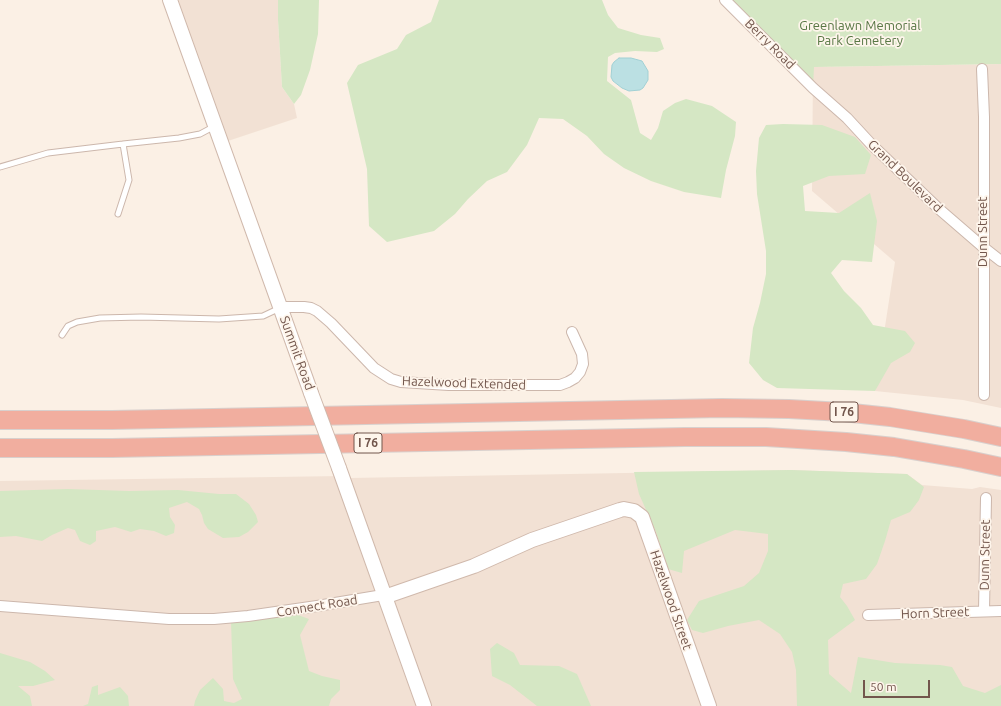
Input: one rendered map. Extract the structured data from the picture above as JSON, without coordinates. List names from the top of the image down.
{
  "streets": {
    "highway": ["I 76"],
    "street": [
      "Berry Road",
      "Grand Boulevard",
      "Dunn Street",
      "Summit Road",
      "Hazelwood Extended",
      "Hazelwood Street",
      "Connect Road",
      "Horn Street"
    ]
  },
  "crossings": [
    ["Berry Road", "Grand Boulevard"],
    ["Grand Boulevard", "Dunn Street"],
    ["Dunn Street", "Horn Street"],
    ["Summit Road", "Hazelwood Extended"],
    ["Summit Road", "Connect Road"],
    ["Hazelwood Street", "Connect Road"]
  ],
  "parks": ["Greenlawn Memorial Park Cemetery"],
  "scale_bar": "50 m"
}
